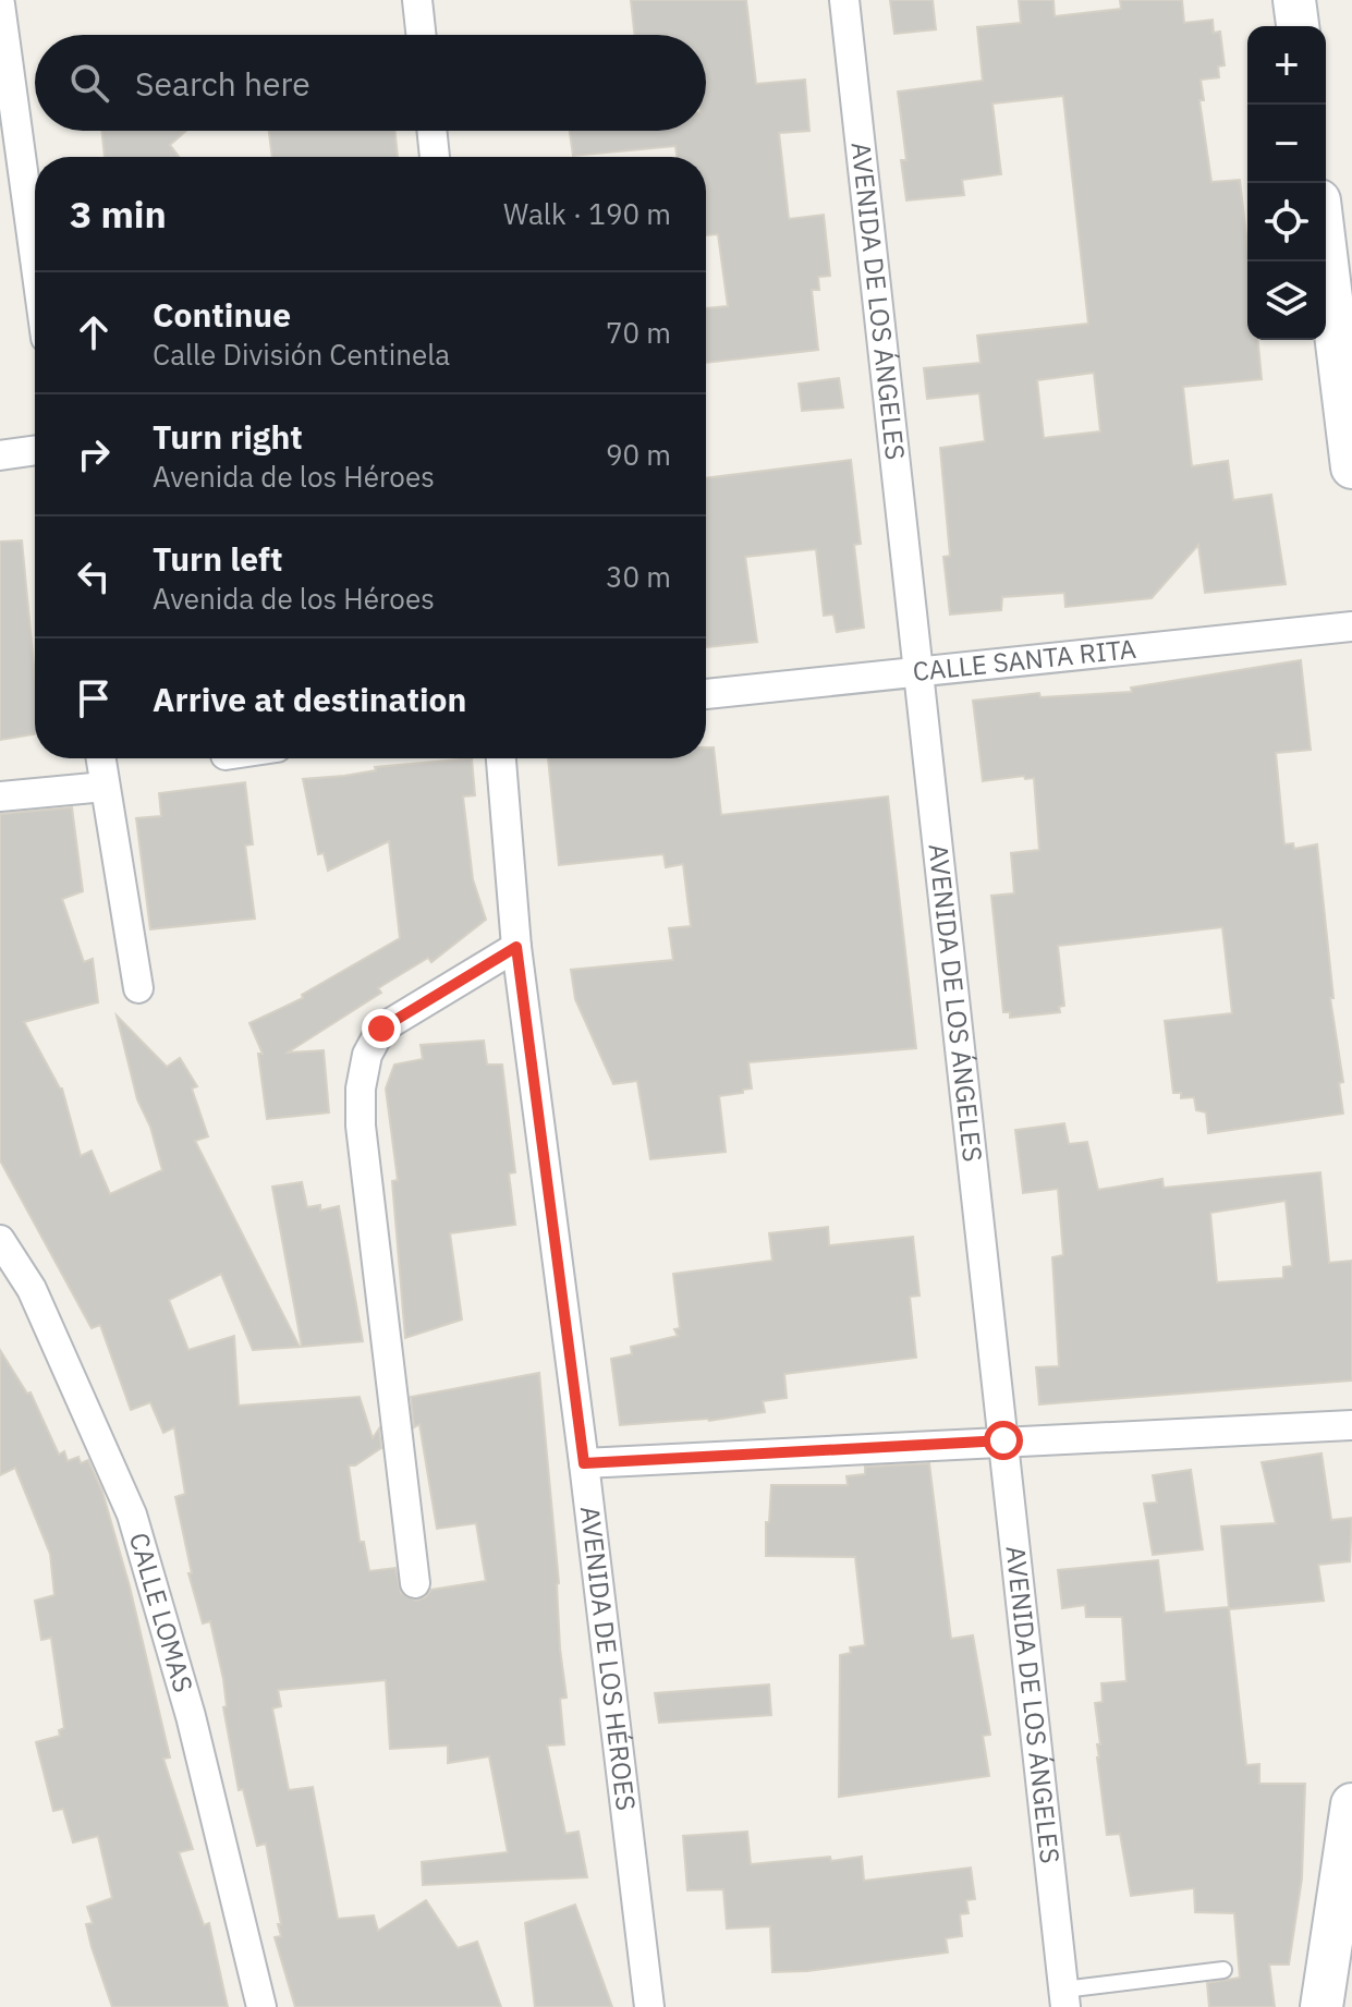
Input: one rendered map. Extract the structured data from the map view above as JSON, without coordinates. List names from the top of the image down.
{
  "streets": {
    "street": [
      "AVENIDA DE LOS ÁNGELES",
      "CALLE SANTA RITA",
      "CALLE LOMAS",
      "AVENIDA DE LOS HÉROES"
    ]
  },
  "crossings": [
    ["AVENIDA DE LOS ÁNGELES", "CALLE SANTA RITA"]
  ],
  "page": {
    "map_buttons": ["+", "−"],
    "search": "Search here",
    "heading": ["3 min", "Walk · 190 m"],
    "list": [
      ["Continue", "Calle División Centinela", "70 m"],
      ["Turn right", "Avenida de los Héroes", "90 m"],
      ["Turn left", "Avenida de los Héroes", "30 m"],
      "Arrive at destination"
    ]
  }
}
